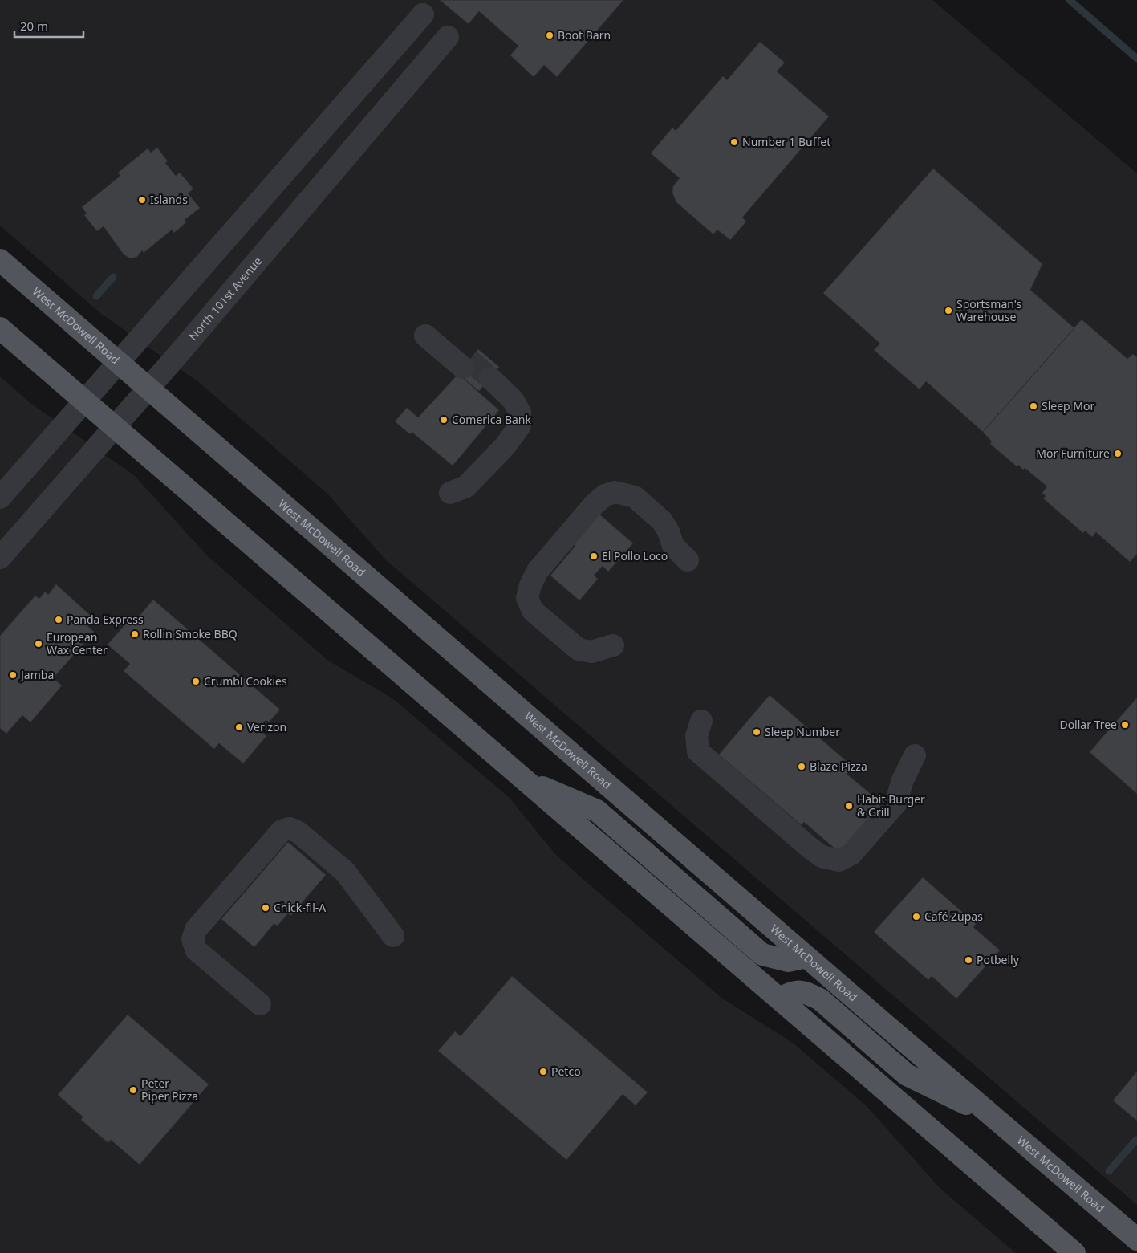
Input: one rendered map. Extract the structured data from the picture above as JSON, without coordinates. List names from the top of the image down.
{
  "streets": {
    "main road": ["West McDowell Road"],
    "lane": ["North 101st Avenue"]
  },
  "crossings": [
    ["North 101st Avenue", "West McDowell Road"]
  ],
  "places": [
    "Boot Barn",
    "Number 1 Buffet",
    "Islands",
    "Sportsman's Warehouse",
    "Sleep Mor",
    "Comerica Bank",
    "Mor Furniture",
    "El Pollo Loco",
    "Panda Express",
    "Rollin Smoke BBQ",
    "European Wax Center",
    "Jamba",
    "Crumbl Cookies",
    "Dollar Tree",
    "Verizon",
    "Sleep Number",
    "Blaze Pizza",
    "Habit Burger & Grill",
    "Chick-fil-A",
    "Café Zupas",
    "Potbelly",
    "Petco",
    "Peter Piper Pizza"
  ],
  "scale_bar": "20 m"
}
